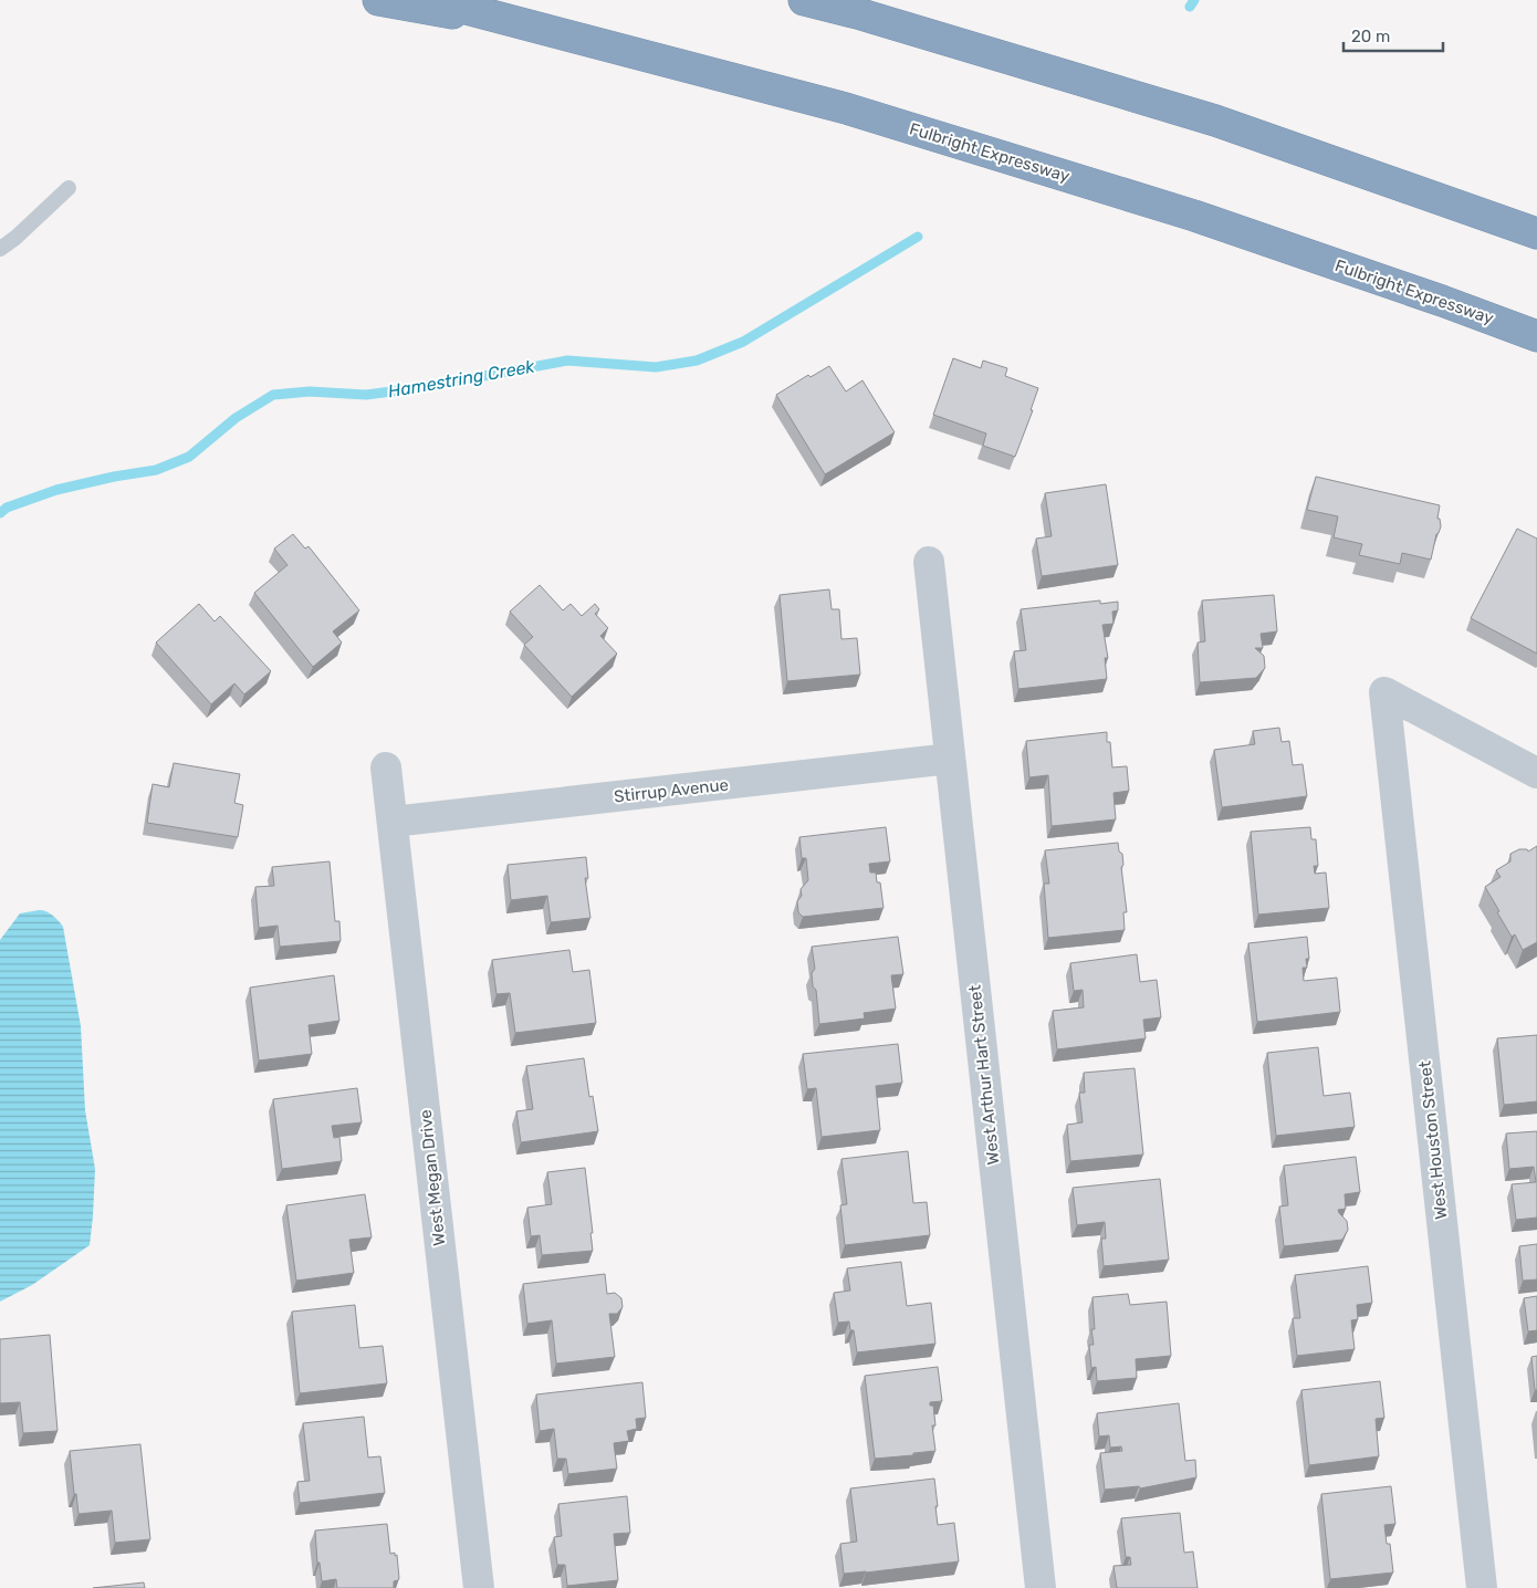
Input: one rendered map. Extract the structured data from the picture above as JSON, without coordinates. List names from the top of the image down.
{
  "streets": {
    "highway": ["Fulbright Expressway"],
    "street": [
      "Stirrup Avenue",
      "West Arthur Hart Street",
      "West Houston Street",
      "West Megan Drive"
    ]
  },
  "crossings": [
    ["Stirrup Avenue", "West Arthur Hart Street"],
    ["Stirrup Avenue", "West Megan Drive"]
  ],
  "water": ["Hamestring Creek"],
  "scale_bar": "20 m"
}
